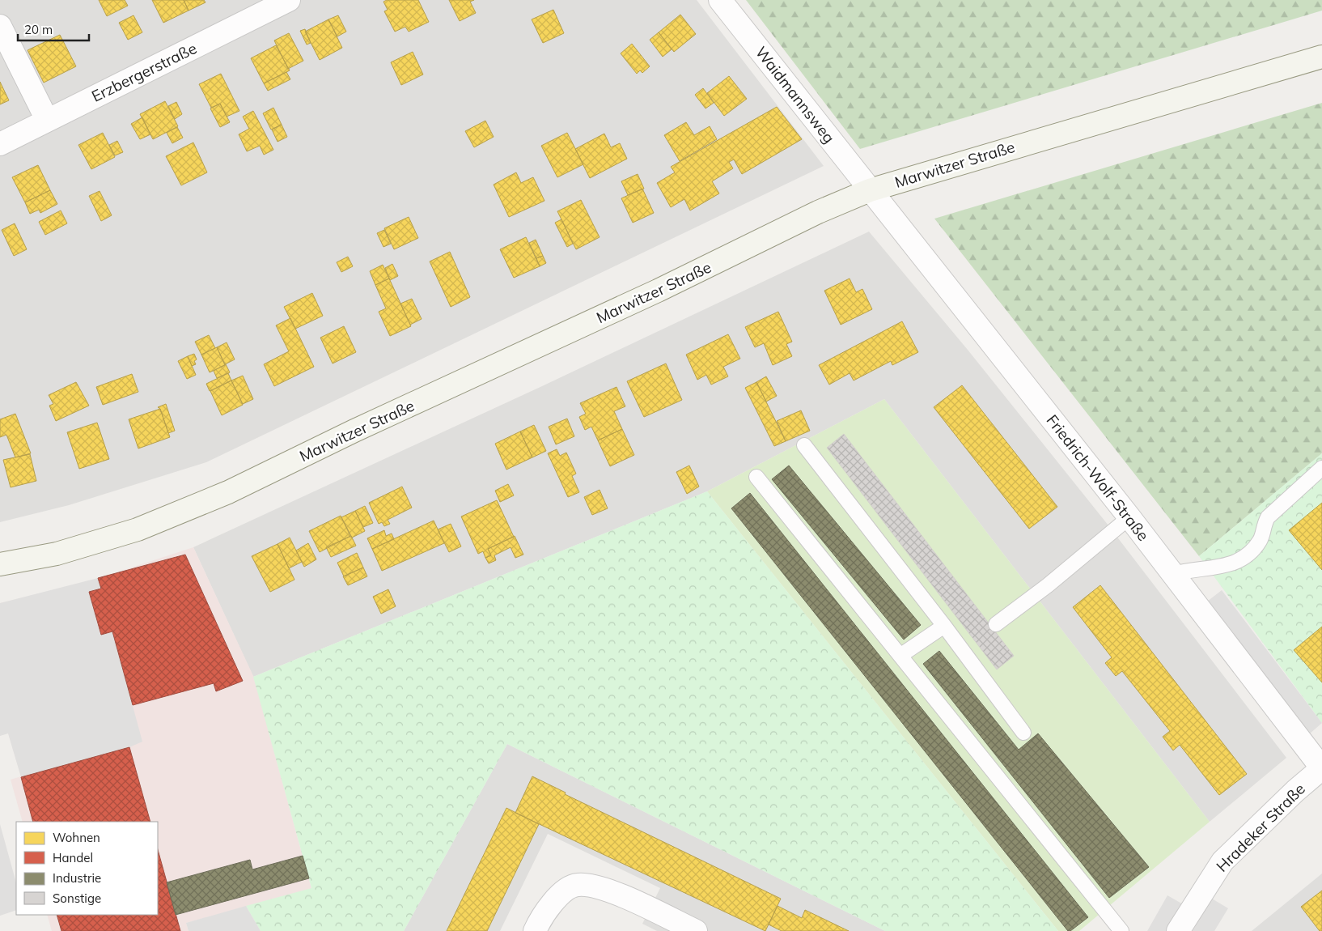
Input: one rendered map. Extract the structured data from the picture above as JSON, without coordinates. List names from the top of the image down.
{
  "streets": {
    "main road": ["Marwitzer Straße"],
    "street": [
      "Erzbergerstraße",
      "Waidmannsweg",
      "Friedrich-Wolf-Straße",
      "Hradeker Straße"
    ]
  },
  "crossings": [
    ["Waidmannsweg", "Marwitzer Straße"],
    ["Waidmannsweg", "Friedrich-Wolf-Straße"],
    ["Marwitzer Straße", "Friedrich-Wolf-Straße"],
    ["Friedrich-Wolf-Straße", "Hradeker Straße"]
  ],
  "legend": [
    "Wohnen",
    "Handel",
    "Industrie",
    "Sonstige"
  ],
  "scale_bar": "20 m"
}
